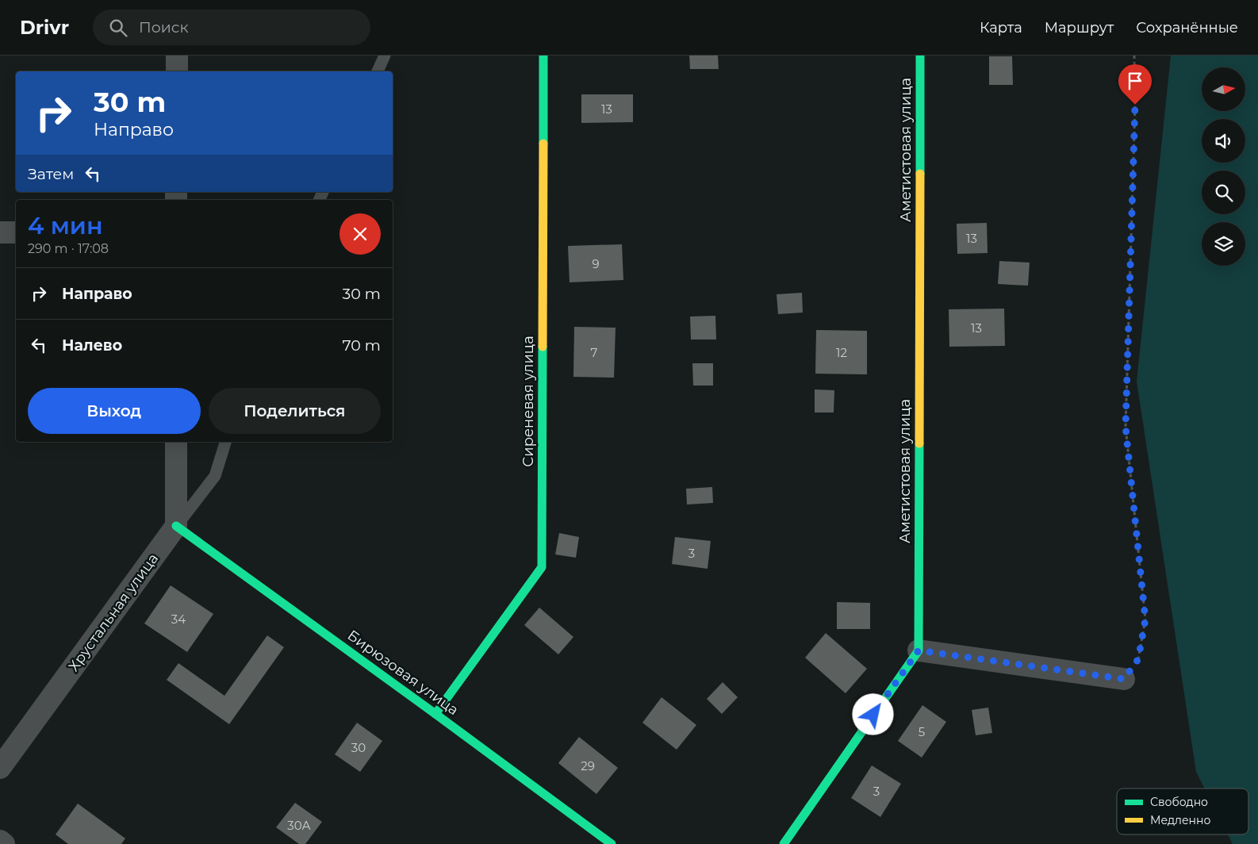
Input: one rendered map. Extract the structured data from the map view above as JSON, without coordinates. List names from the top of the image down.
{
  "streets": {
    "street": [
      "Аметистовая улица",
      "Сиреневая улица",
      "Хрустальная улица",
      "Бирюзовая улица"
    ]
  },
  "crossings": [
    ["Сиреневая улица", "Бирюзовая улица"],
    ["Хрустальная улица", "Бирюзовая улица"]
  ],
  "house_numbers": [
    "13",
    "13",
    "9",
    "13",
    "7",
    "12",
    "3",
    "34",
    "5",
    "30",
    "29",
    "3",
    "30А"
  ],
  "legend": ["Свободно", "Медленно"],
  "north": "right",
  "page": {
    "header": "Drivr",
    "search": "Поиск",
    "nav": ["Карта", "Маршрут", "Сохранённые"],
    "turn": ["30 m", "Направо"],
    "then": "Затем",
    "heading": ["4 мин", "290 m · 17:08"],
    "list": [
      {
        "name": "Направо",
        "value": "30 m"
      },
      {
        "name": "Налево",
        "value": "70 m"
      }
    ],
    "buttons": ["Выход", "Поделиться"]
  }
}
